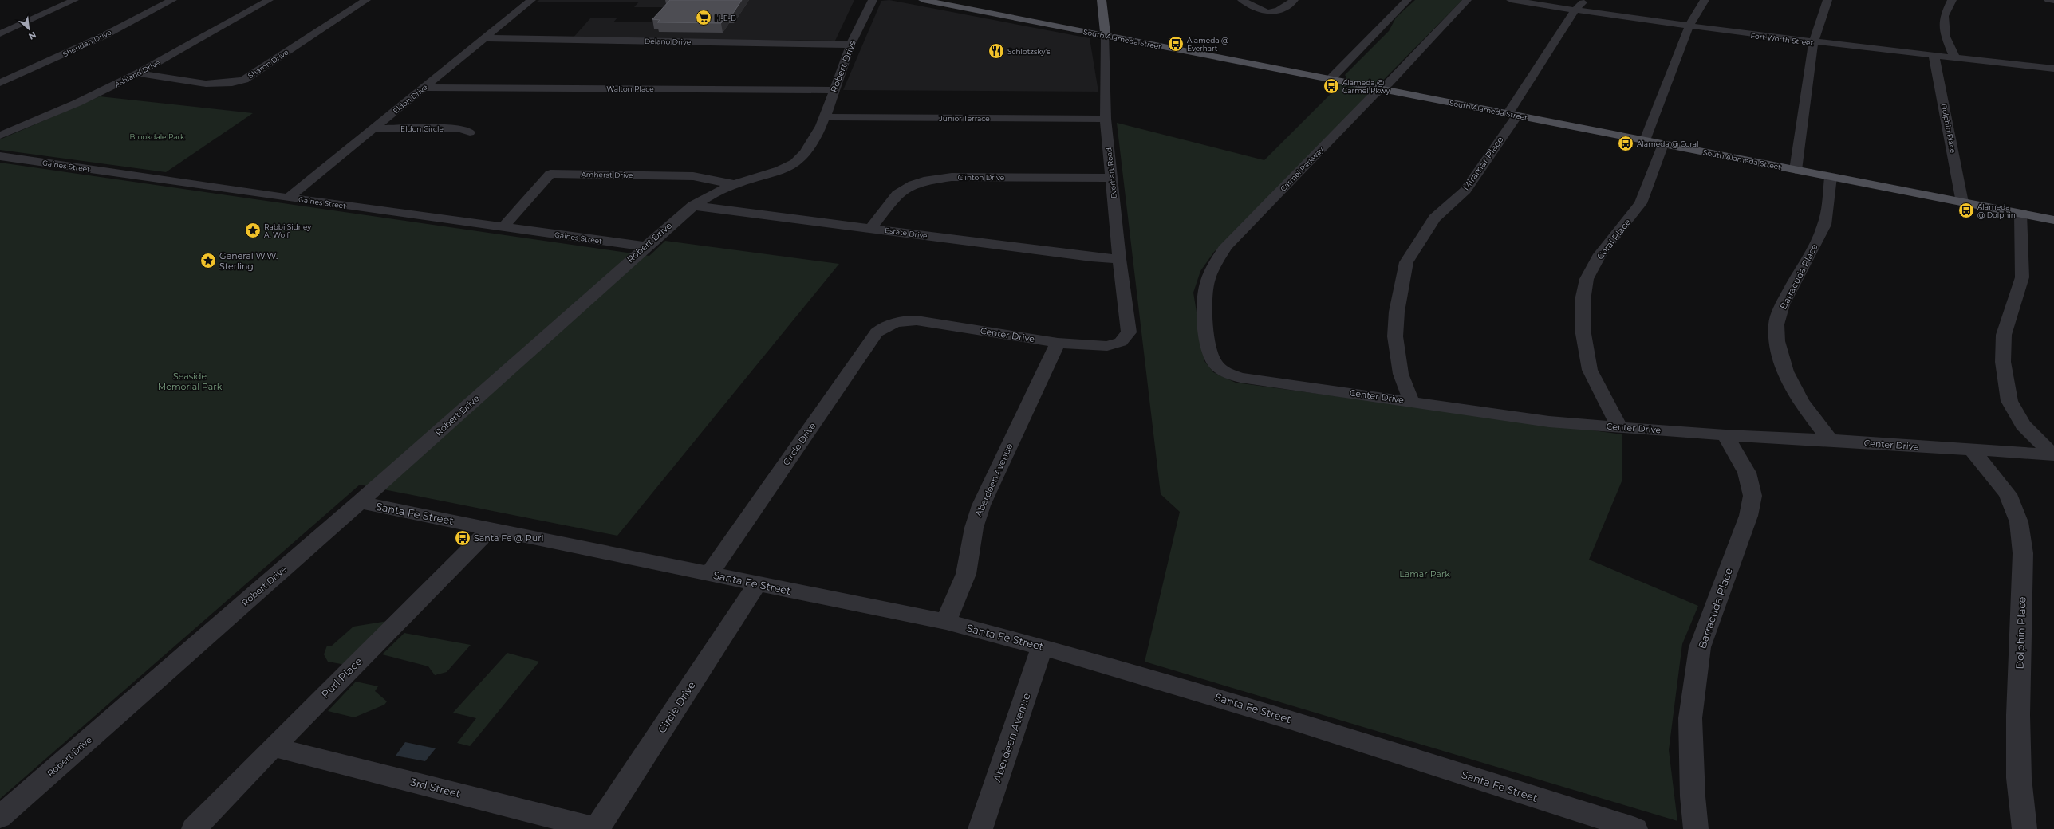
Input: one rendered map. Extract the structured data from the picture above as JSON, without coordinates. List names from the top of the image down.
{
  "streets": {
    "main road": ["South Alameda Street", "Everhart Road"],
    "street": [
      "Fort Worth Street",
      "Delano Drive",
      "Sheridan Drive",
      "Sharon Drive",
      "Robert Drive",
      "Ashland Drive",
      "Walton Place",
      "Eldon Drive",
      "Junior Terrace",
      "Eldon Circle",
      "Dolphin Place",
      "Miramar Place",
      "Gaines Street",
      "Carmel Parkway",
      "Amherst Drive",
      "Clinton Drive",
      "Estate Drive",
      "Coral Place",
      "Barracuda Place",
      "Center Drive",
      "Circle Drive",
      "Aberdeen Avenue",
      "Santa Fe Street",
      "Purl Place",
      "3rd Street"
    ]
  },
  "crossings": [
    ["South Alameda Street", "Dolphin Place"],
    ["South Alameda Street", "Miramar Place"],
    ["South Alameda Street", "Carmel Parkway"],
    ["South Alameda Street", "Everhart Road"],
    ["South Alameda Street", "Coral Place"],
    ["South Alameda Street", "Barracuda Place"],
    ["Fort Worth Street", "Dolphin Place"],
    ["Fort Worth Street", "Miramar Place"],
    ["Delano Drive", "Robert Drive"],
    ["Delano Drive", "Eldon Drive"],
    ["Sharon Drive", "Ashland Drive"],
    ["Robert Drive", "Walton Place"],
    ["Robert Drive", "Junior Terrace"],
    ["Robert Drive", "Gaines Street"],
    ["Robert Drive", "Amherst Drive"],
    ["Robert Drive", "Estate Drive"],
    ["Robert Drive", "Santa Fe Street"],
    ["Walton Place", "Eldon Drive"],
    ["Eldon Drive", "Eldon Circle"],
    ["Eldon Drive", "Gaines Street"],
    ["Junior Terrace", "Everhart Road"],
    ["Dolphin Place", "Center Drive"],
    ["Miramar Place", "Center Drive"],
    ["Gaines Street", "Amherst Drive"],
    ["Carmel Parkway", "Center Drive"],
    ["Everhart Road", "Clinton Drive"],
    ["Everhart Road", "Estate Drive"],
    ["Everhart Road", "Center Drive"],
    ["Clinton Drive", "Estate Drive"],
    ["Coral Place", "Center Drive"],
    ["Barracuda Place", "Center Drive"],
    ["Center Drive", "Circle Drive"],
    ["Center Drive", "Aberdeen Avenue"],
    ["Circle Drive", "Santa Fe Street"],
    ["Circle Drive", "3rd Street"],
    ["Aberdeen Avenue", "Santa Fe Street"],
    ["Santa Fe Street", "Purl Place"],
    ["Purl Place", "3rd Street"]
  ],
  "parks": ["Brookdale Park", "Seaside Memorial Park", "Lamar Park"],
  "places": {
    "supermarket": ["H-E-B"],
    "bus stop": [
      "Alameda @ Everhart",
      "Alameda @ Carmel Pkwy",
      "Alameda @ Coral",
      "Alameda @ Dolphin",
      "Santa Fe @ Purl"
    ],
    "restaurant": ["Schlotzsky's"],
    "place": ["Rabbi Sidney A. Wolf", "General W.W. Sterling"]
  },
  "north": "bottom right"
}
